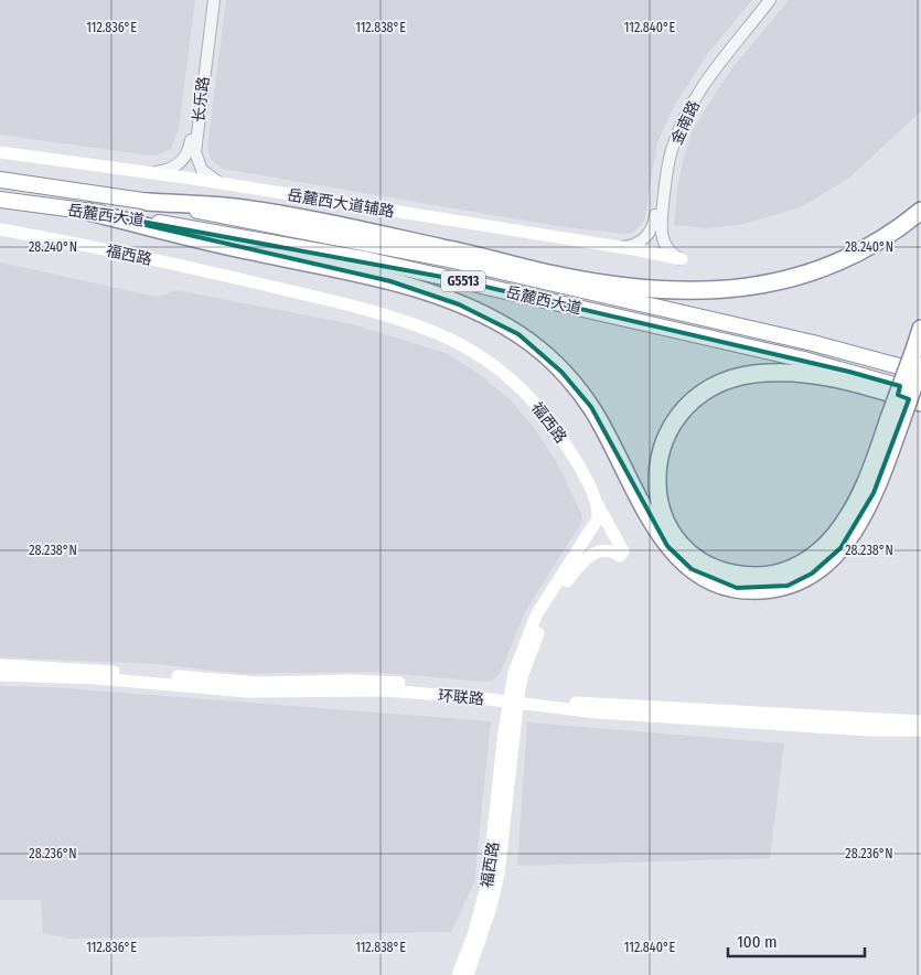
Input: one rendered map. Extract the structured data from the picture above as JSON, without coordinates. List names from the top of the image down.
{
  "streets": {
    "highway": ["岳麓西大道", "G5513"],
    "main road": ["岳麓西大道辅路", "福西路", "环联路"],
    "street": ["长乐路", "金南路"]
  },
  "crossings": [
    ["长乐路", "岳麓西大道辅路"],
    ["金南路", "岳麓西大道辅路"],
    ["福西路", "环联路"]
  ],
  "scale_bar": "100 m",
  "coordinates": [
    "112.836°E",
    "112.838°E",
    "112.840°E",
    "28.240°N",
    "28.238°N",
    "28.236°N"
  ]
}
